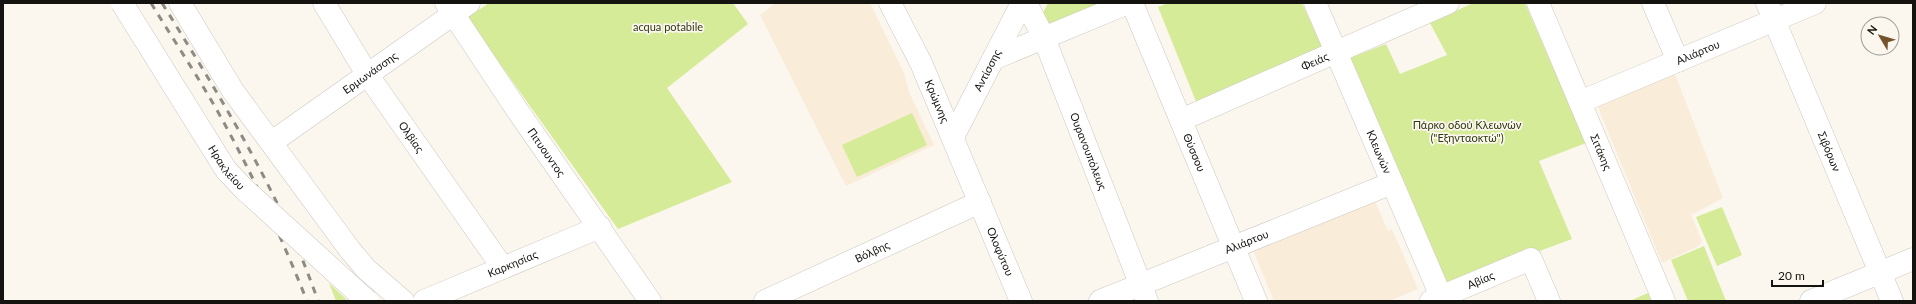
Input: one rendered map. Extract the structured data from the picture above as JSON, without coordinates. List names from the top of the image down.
{
  "streets": {
    "street": [
      "Αλιάρτου",
      "Φειάς",
      "Αντίσσης",
      "Ερμωνάσσης",
      "Κρώμνης",
      "Ολβίας",
      "Ουρανουπόλεως",
      "Θύσσου",
      "Κλεωνών",
      "Σιτάκης",
      "Σιβόρων",
      "Πιτυουντος",
      "Ηρακλείου",
      "Βόλβης",
      "Ολοφύτου",
      "Καρκησίας",
      "Αβίας"
    ]
  },
  "crossings": [
    ["Αλιάρτου", "Ουρανουπόλεως"],
    ["Αλιάρτου", "Θύσσου"],
    ["Αλιάρτου", "Κλεωνών"],
    ["Αλιάρτου", "Σιτάκης"],
    ["Αλιάρτου", "Σιβόρων"],
    ["Φειάς", "Θύσσου"],
    ["Φειάς", "Κλεωνών"],
    ["Αντίσσης", "Κρώμνης"],
    ["Ερμωνάσσης", "Ολβίας"],
    ["Ερμωνάσσης", "Πιτυουντος"],
    ["Κρώμνης", "Βόλβης"],
    ["Κρώμνης", "Ολοφύτου"],
    ["Ολβίας", "Καρκησίας"],
    ["Κλεωνών", "Αβίας"],
    ["Πιτυουντος", "Καρκησίας"],
    ["Βόλβης", "Ολοφύτου"]
  ],
  "parks": ["acqua potabile", "Πάρκο οδού Κλεωνών (\"Εξηνταοκτώ\")"],
  "scale_bar": "20 m",
  "north": "top left"
}
